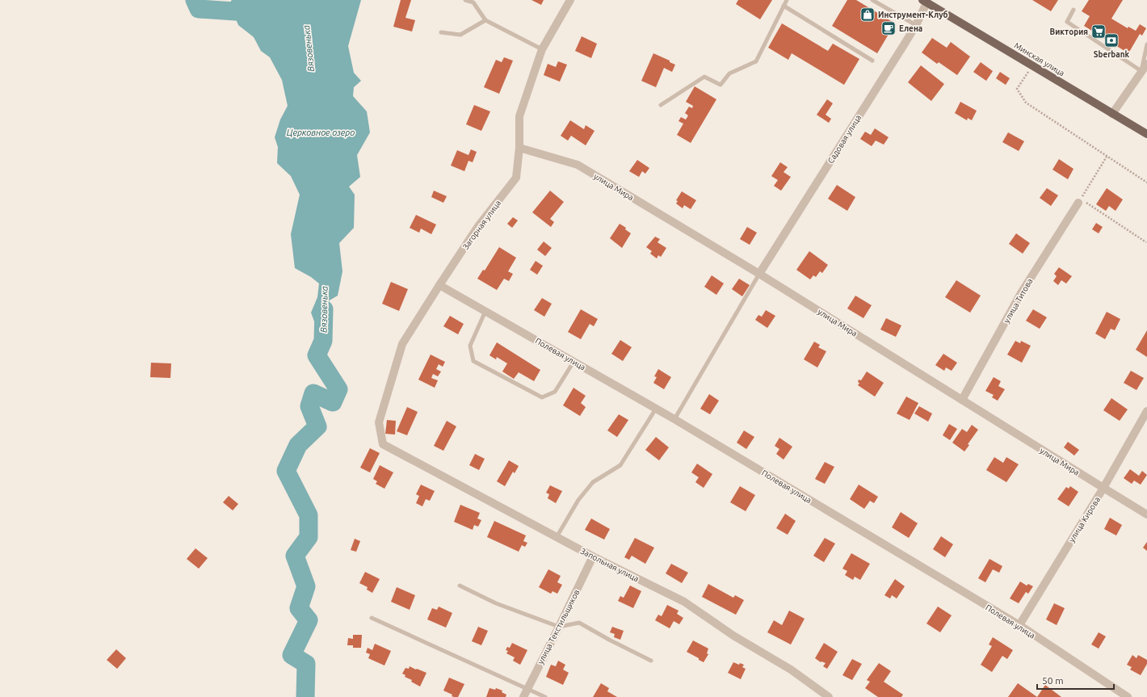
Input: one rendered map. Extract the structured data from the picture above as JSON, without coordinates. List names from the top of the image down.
{
  "streets": {
    "main road": ["Минская улица"],
    "street": [
      "Садовая улица",
      "улица Мира",
      "Загорная улица",
      "улица Титова",
      "Полевая улица",
      "улица Кирова",
      "Запольная улица",
      "улица Текстильщиков"
    ]
  },
  "crossings": [
    ["Минская улица", "Садовая улица"],
    ["Садовая улица", "улица Мира"],
    ["улица Мира", "Загорная улица"],
    ["улица Мира", "улица Титова"],
    ["улица Мира", "улица Кирова"],
    ["Загорная улица", "Полевая улица"],
    ["Загорная улица", "Запольная улица"],
    ["Полевая улица", "улица Кирова"],
    ["Запольная улица", "улица Текстильщиков"]
  ],
  "water": ["Вязовенька", "Церковное озеро"],
  "places": {
    "shop": ["Инструмент-Клуб"],
    "cafe": ["Елена"],
    "supermarket": ["Виктория"],
    "bank": ["Sberbank"]
  },
  "scale_bar": "50 m"
}
